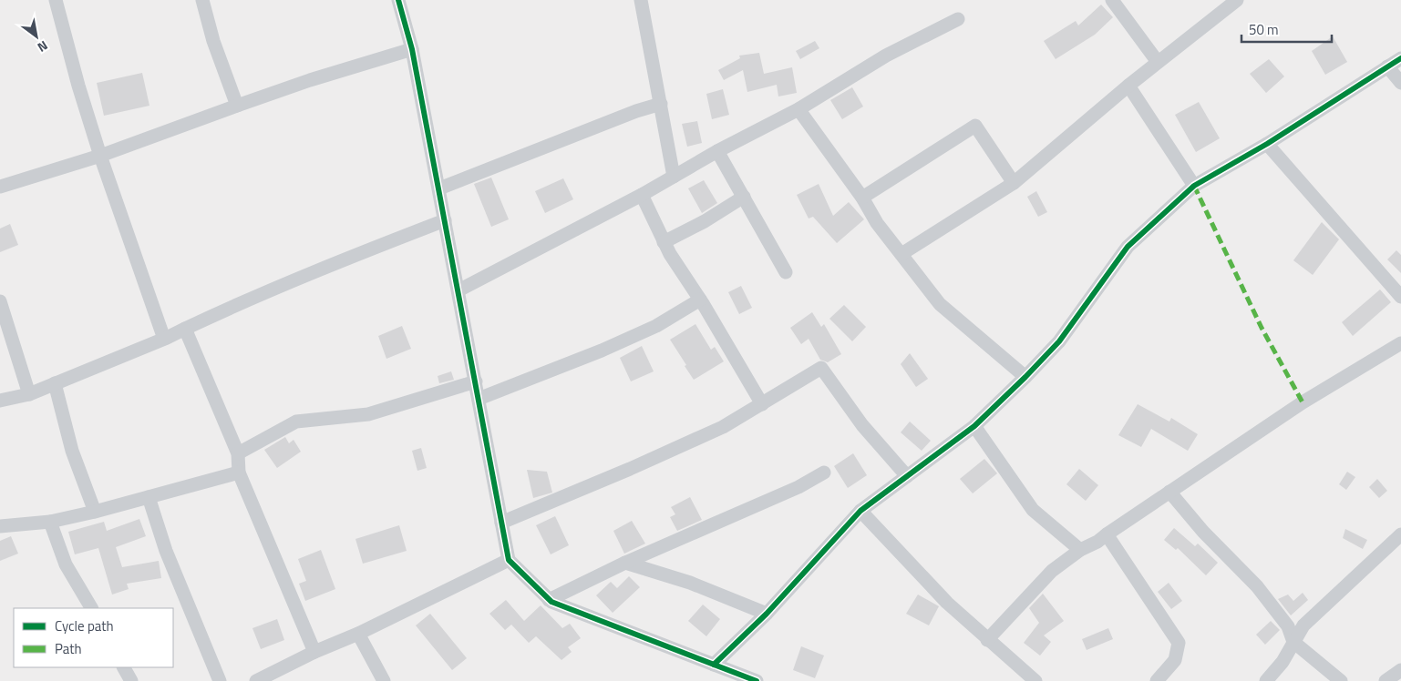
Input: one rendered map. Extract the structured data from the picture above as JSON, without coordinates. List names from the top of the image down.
{
  "legend": ["Cycle path", "Path"],
  "scale_bar": "50 m",
  "north": "bottom right"
}
